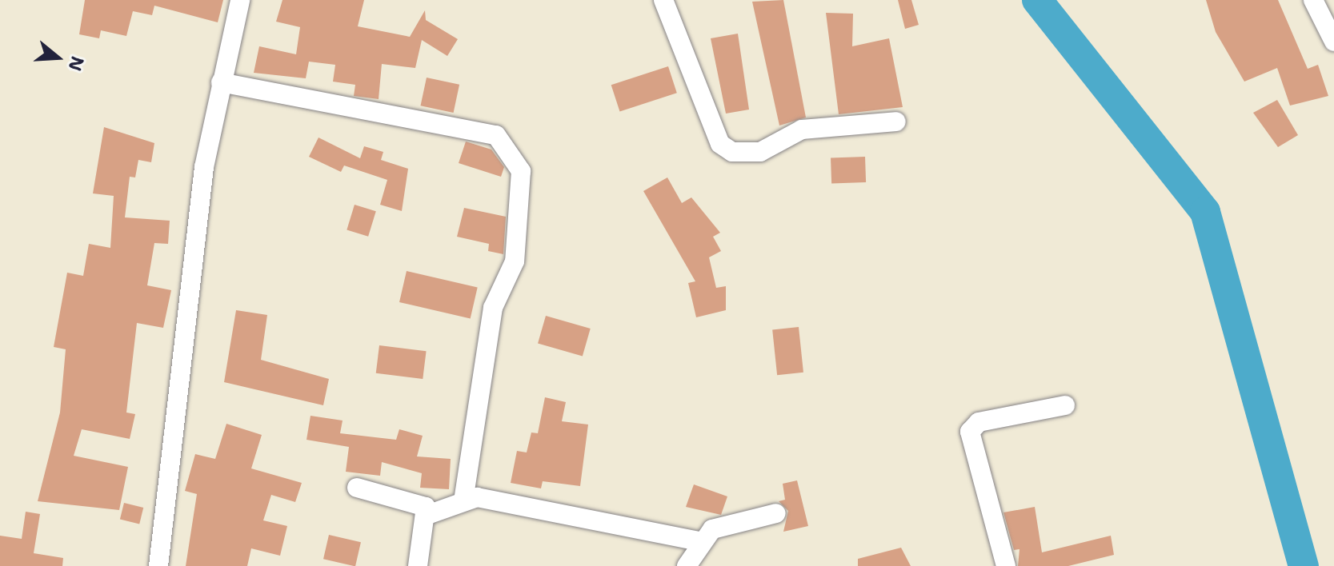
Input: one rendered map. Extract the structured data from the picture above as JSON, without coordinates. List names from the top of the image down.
{
  "north": "right"
}
